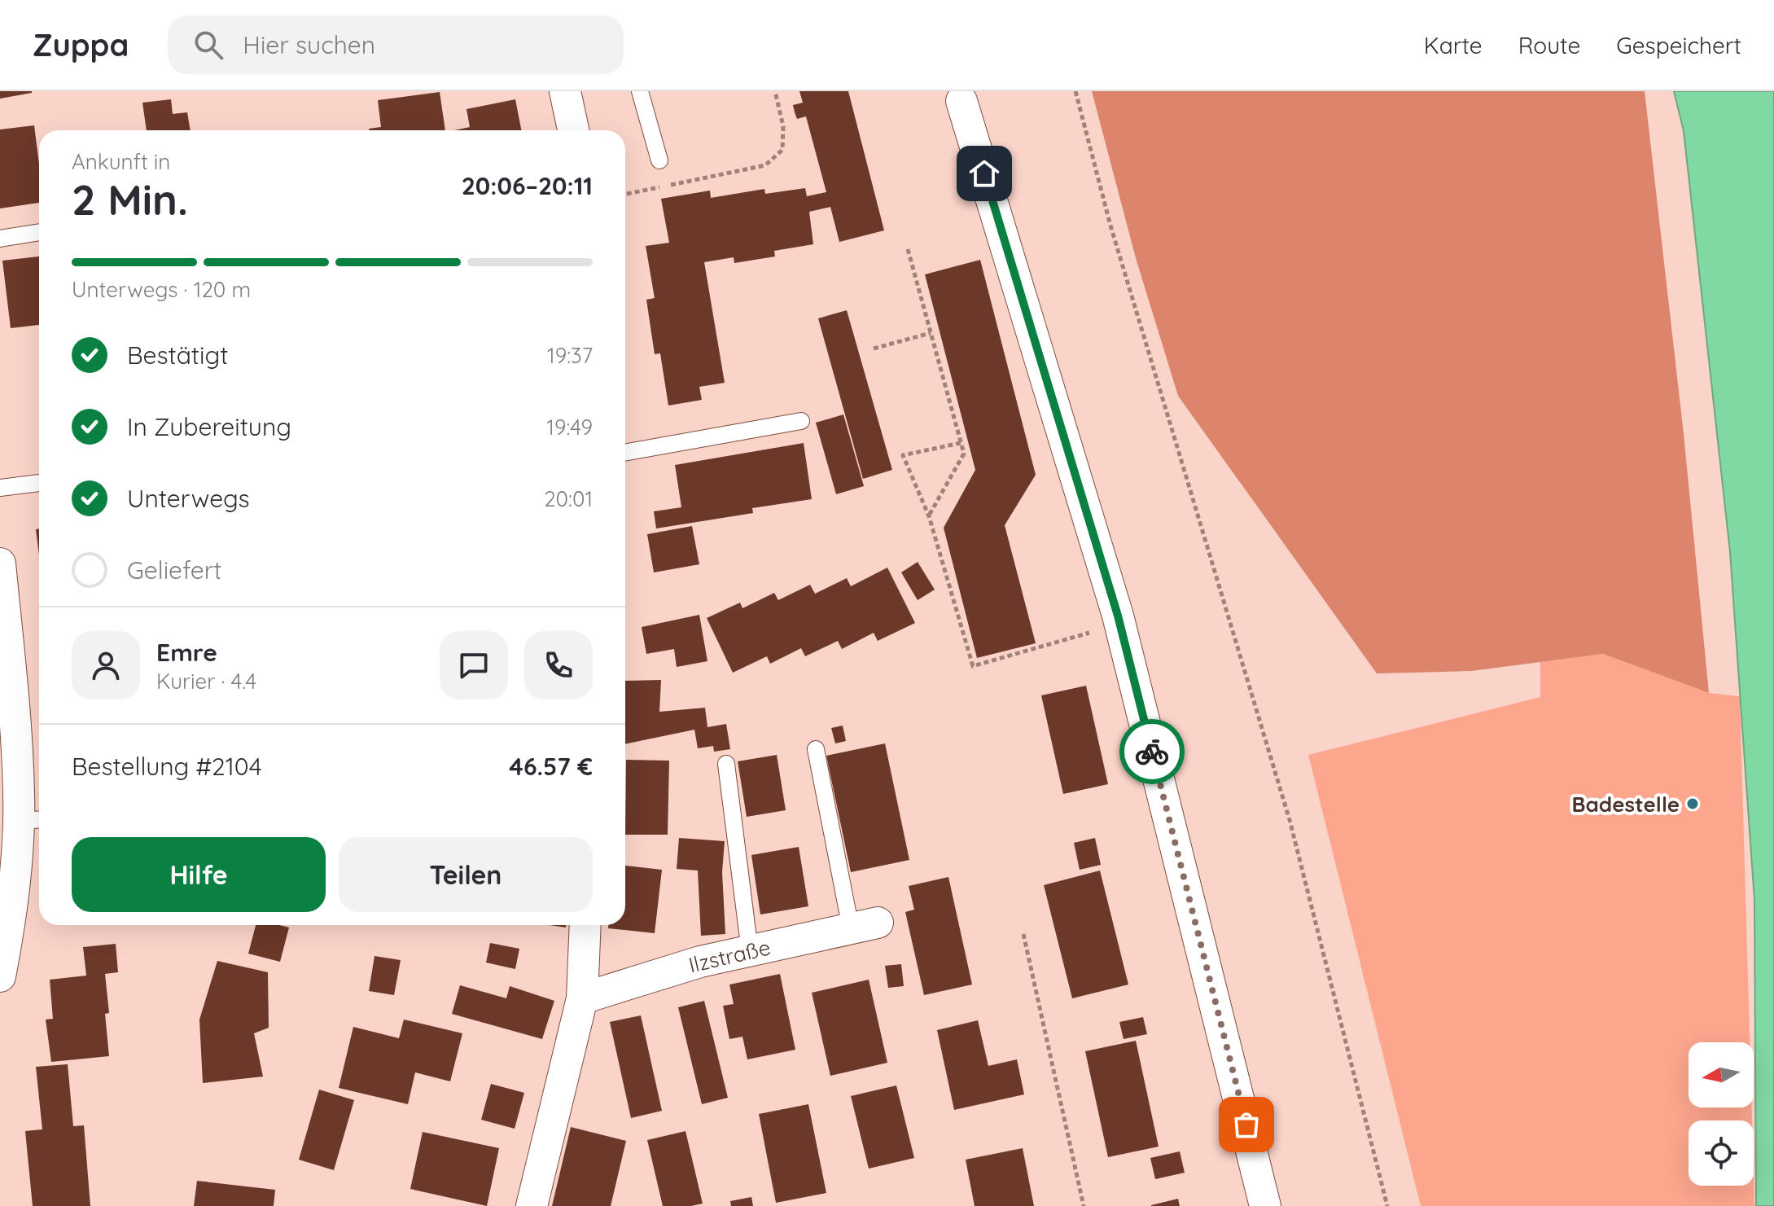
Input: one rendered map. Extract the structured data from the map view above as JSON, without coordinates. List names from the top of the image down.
{
  "streets": {
    "street": ["Ilzstraße"]
  },
  "places": ["Badestelle"],
  "north": "left",
  "page": {
    "header": "Zuppa",
    "search": "Hier suchen",
    "nav": ["Karte", "Route", "Gespeichert"],
    "heading": ["2 Min.", "Ankunft in", "20:06–20:11"],
    "panel": [
      "Emre",
      "Kurier · 4.4",
      "Bestellung #2104",
      "46.57 €"
    ],
    "bar": "Unterwegs · 120 m",
    "list": [
      ["Bestätigt", "19:37"],
      ["In Zubereitung", "19:49"],
      ["Unterwegs", "20:01"],
      "Geliefert"
    ],
    "buttons": ["Hilfe", "Teilen"]
  }
}
